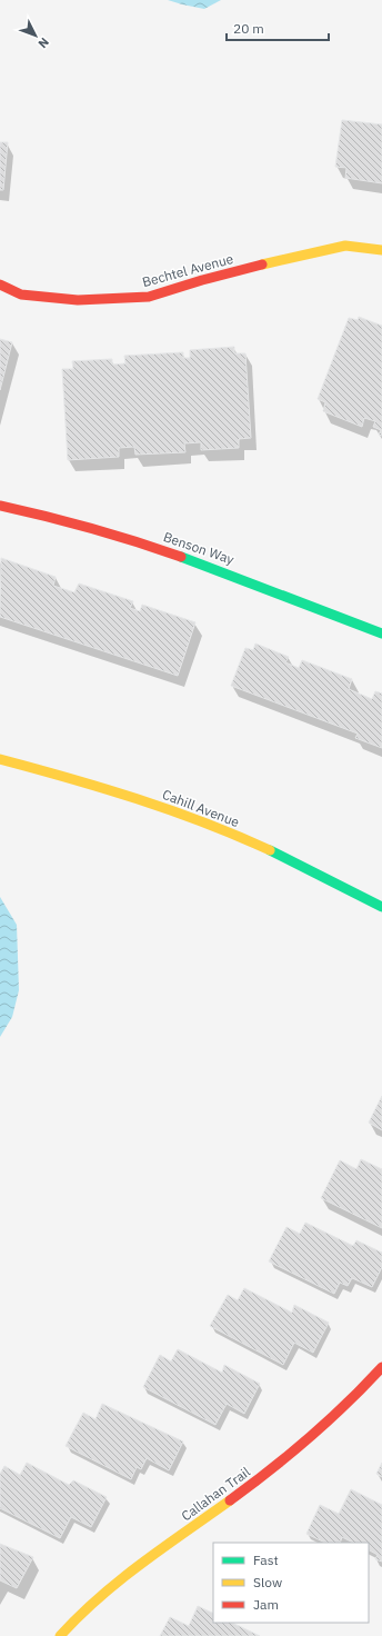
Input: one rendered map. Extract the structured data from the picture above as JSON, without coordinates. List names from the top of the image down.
{
  "streets": {
    "street": [
      "Bechtel Avenue",
      "Benson Way",
      "Cahill Avenue",
      "Callahan Trail"
    ]
  },
  "legend": ["Fast", "Slow", "Jam"],
  "scale_bar": "20 m",
  "north": "bottom right"
}
